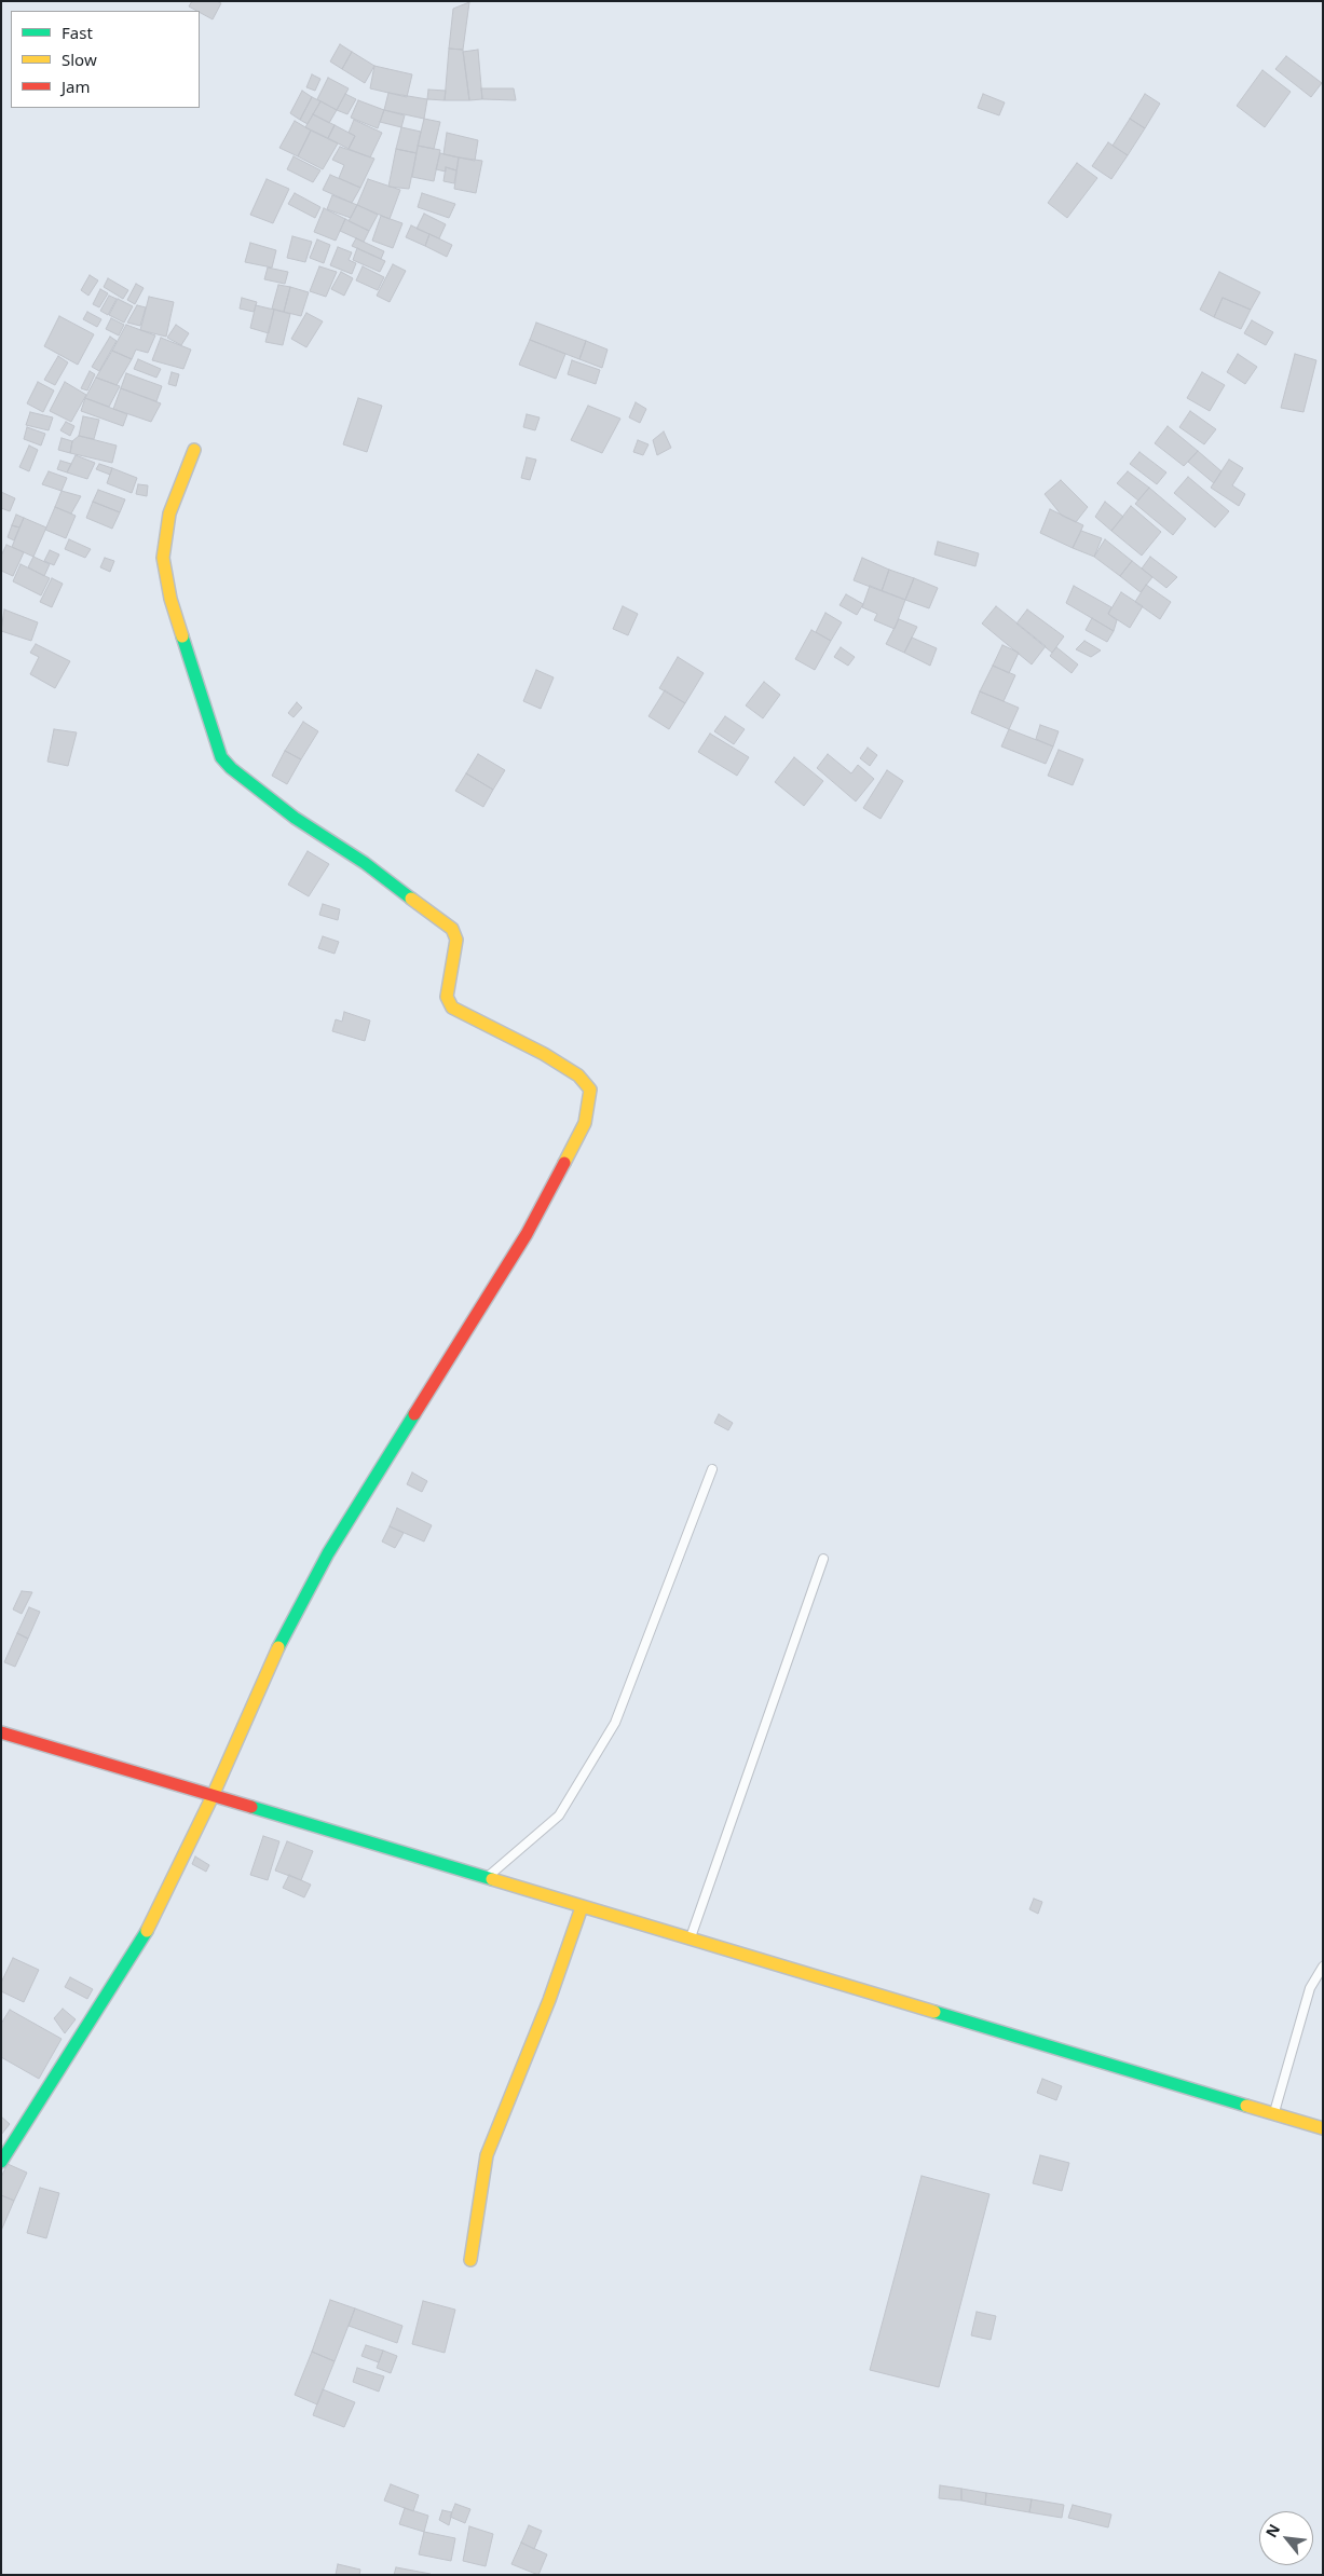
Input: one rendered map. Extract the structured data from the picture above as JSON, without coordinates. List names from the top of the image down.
{
  "legend": ["Fast", "Slow", "Jam"],
  "north": "top left"
}
